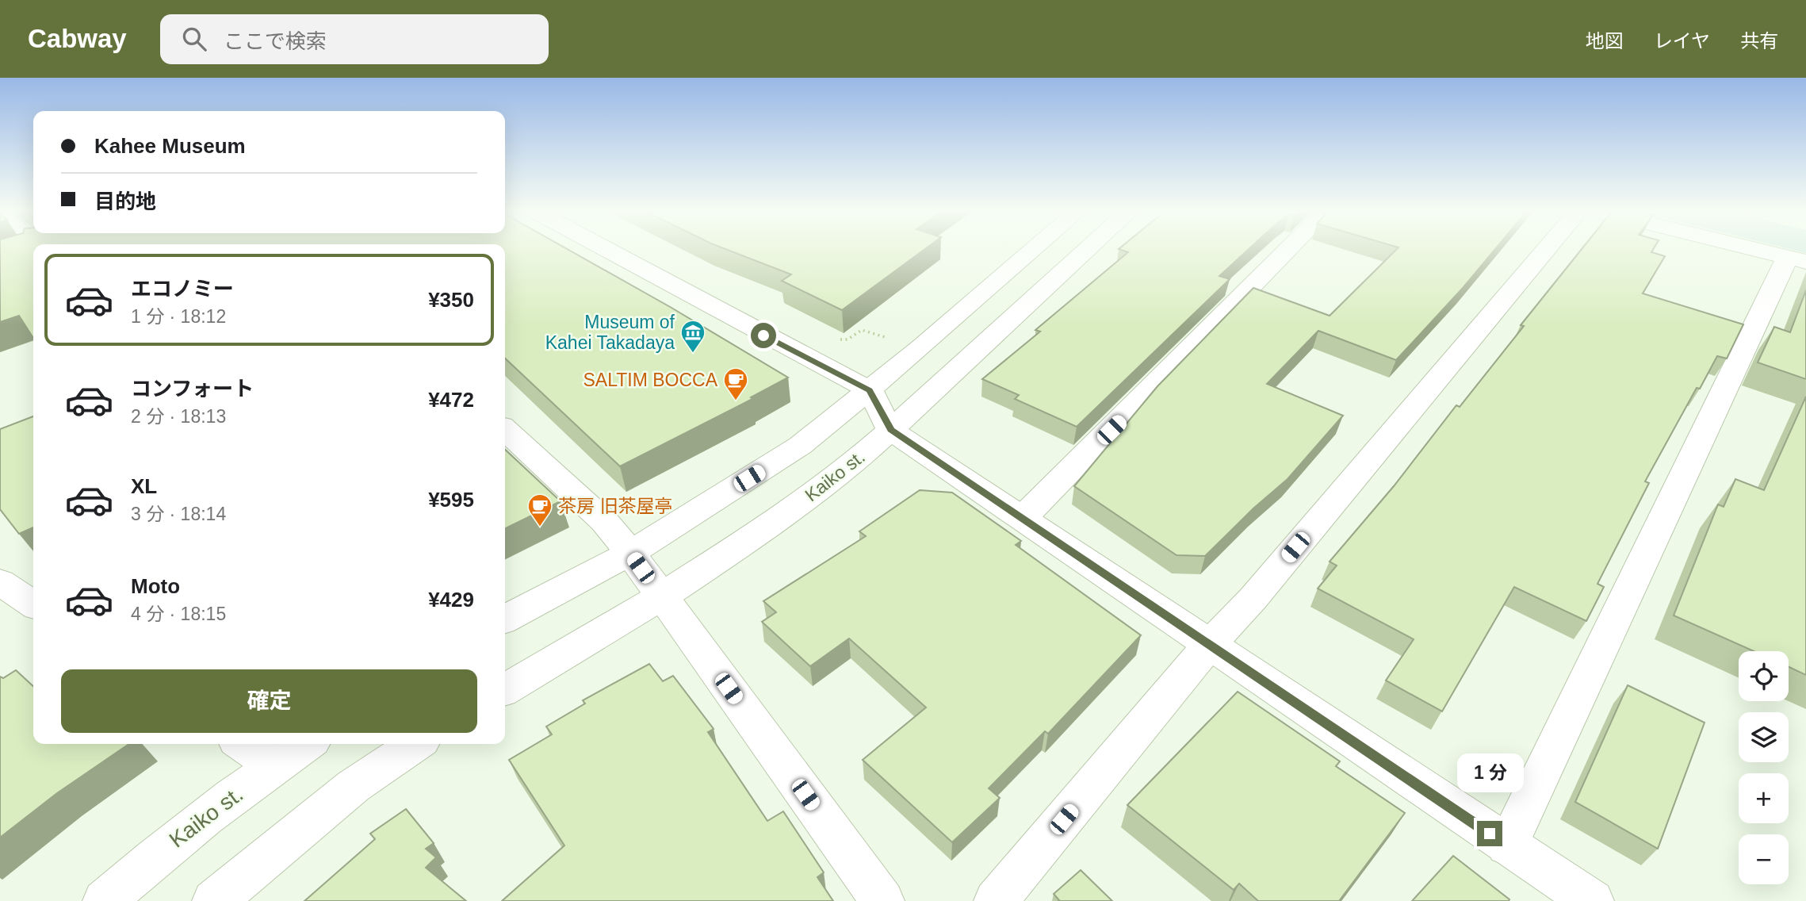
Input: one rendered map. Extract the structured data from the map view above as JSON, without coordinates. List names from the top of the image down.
{
  "streets": {
    "street": ["Kaiko st."]
  },
  "places": {
    "museum": ["Museum of Kahei Takadaya"],
    "cafe": ["SALTIM BOCCA", "茶房 旧茶屋亭"]
  },
  "page": {
    "header": "Cabway",
    "search": "ここで検索",
    "nav": ["地図", "レイヤ", "共有"],
    "banner": ["Kahee Museum", "目的地"],
    "list": [
      {
        "name": "エコノミー",
        "note": "1 分 · 18:12",
        "value": "¥350"
      },
      {
        "name": "コンフォート",
        "note": "2 分 · 18:13",
        "value": "¥472"
      },
      {
        "name": "XL",
        "note": "3 分 · 18:14",
        "value": "¥595"
      },
      {
        "name": "Moto",
        "note": "4 分 · 18:15",
        "value": "¥429"
      }
    ],
    "map_buttons": ["+", "−"],
    "buttons": "確定",
    "bubble": "1 分"
  }
}
